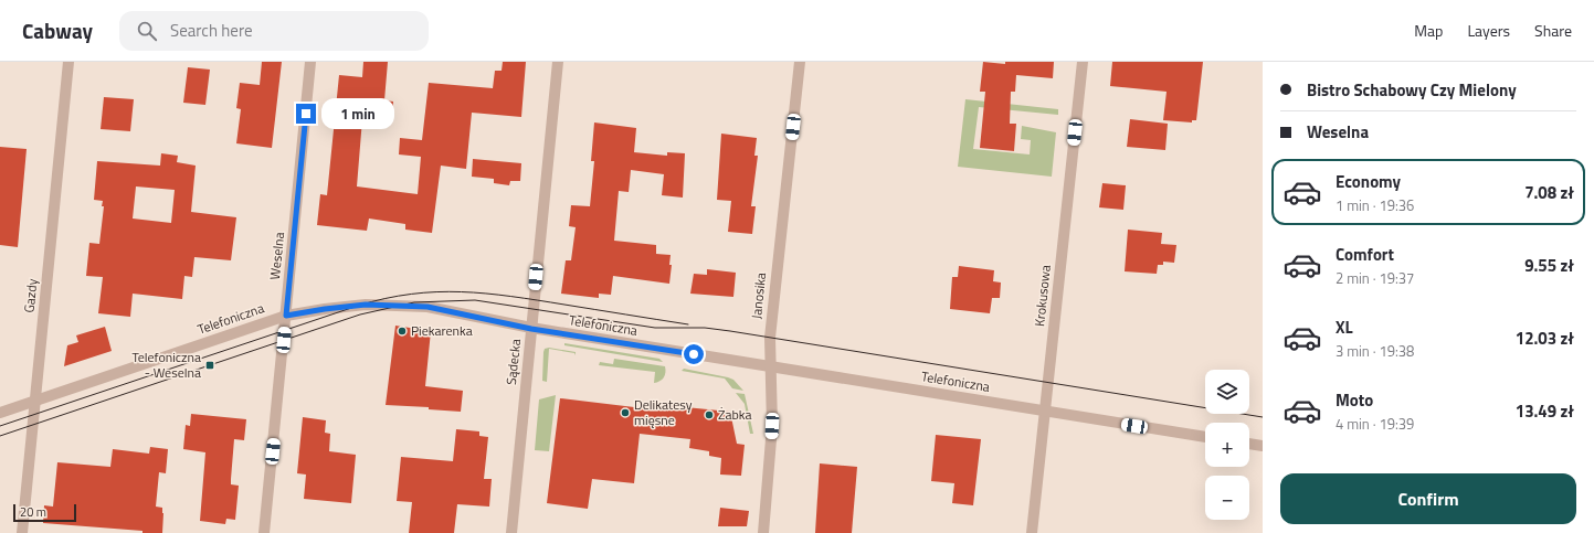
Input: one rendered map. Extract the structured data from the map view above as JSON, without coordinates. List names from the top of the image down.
{
  "streets": {
    "street": [
      "Weselna",
      "Gazdy",
      "Janosika",
      "Krokusowa",
      "Telefoniczna",
      "Sądecka"
    ]
  },
  "crossings": [
    ["Weselna", "Telefoniczna"],
    ["Gazdy", "Telefoniczna"],
    ["Janosika", "Telefoniczna"],
    ["Krokusowa", "Telefoniczna"],
    ["Telefoniczna", "Sądecka"]
  ],
  "places": {
    "other": ["Piekarenka", "Delikatesy mięsne", "Żabka"],
    "transit": ["Telefoniczna - Weselna"]
  },
  "scale_bar": "20 m",
  "page": {
    "header": "Cabway",
    "search": "Search here",
    "nav": ["Map", "Layers", "Share"],
    "banner": ["Bistro Schabowy Czy Mielony", "Weselna"],
    "bubble": "1 min",
    "list": [
      {
        "name": "Economy",
        "note": "1 min · 19:36",
        "value": "7.08 zł"
      },
      {
        "name": "Comfort",
        "note": "2 min · 19:37",
        "value": "9.55 zł"
      },
      {
        "name": "XL",
        "note": "3 min · 19:38",
        "value": "12.03 zł"
      },
      {
        "name": "Moto",
        "note": "4 min · 19:39",
        "value": "13.49 zł"
      }
    ],
    "map_buttons": ["+", "−"],
    "buttons": "Confirm",
    "scale": "20 m"
  }
}
